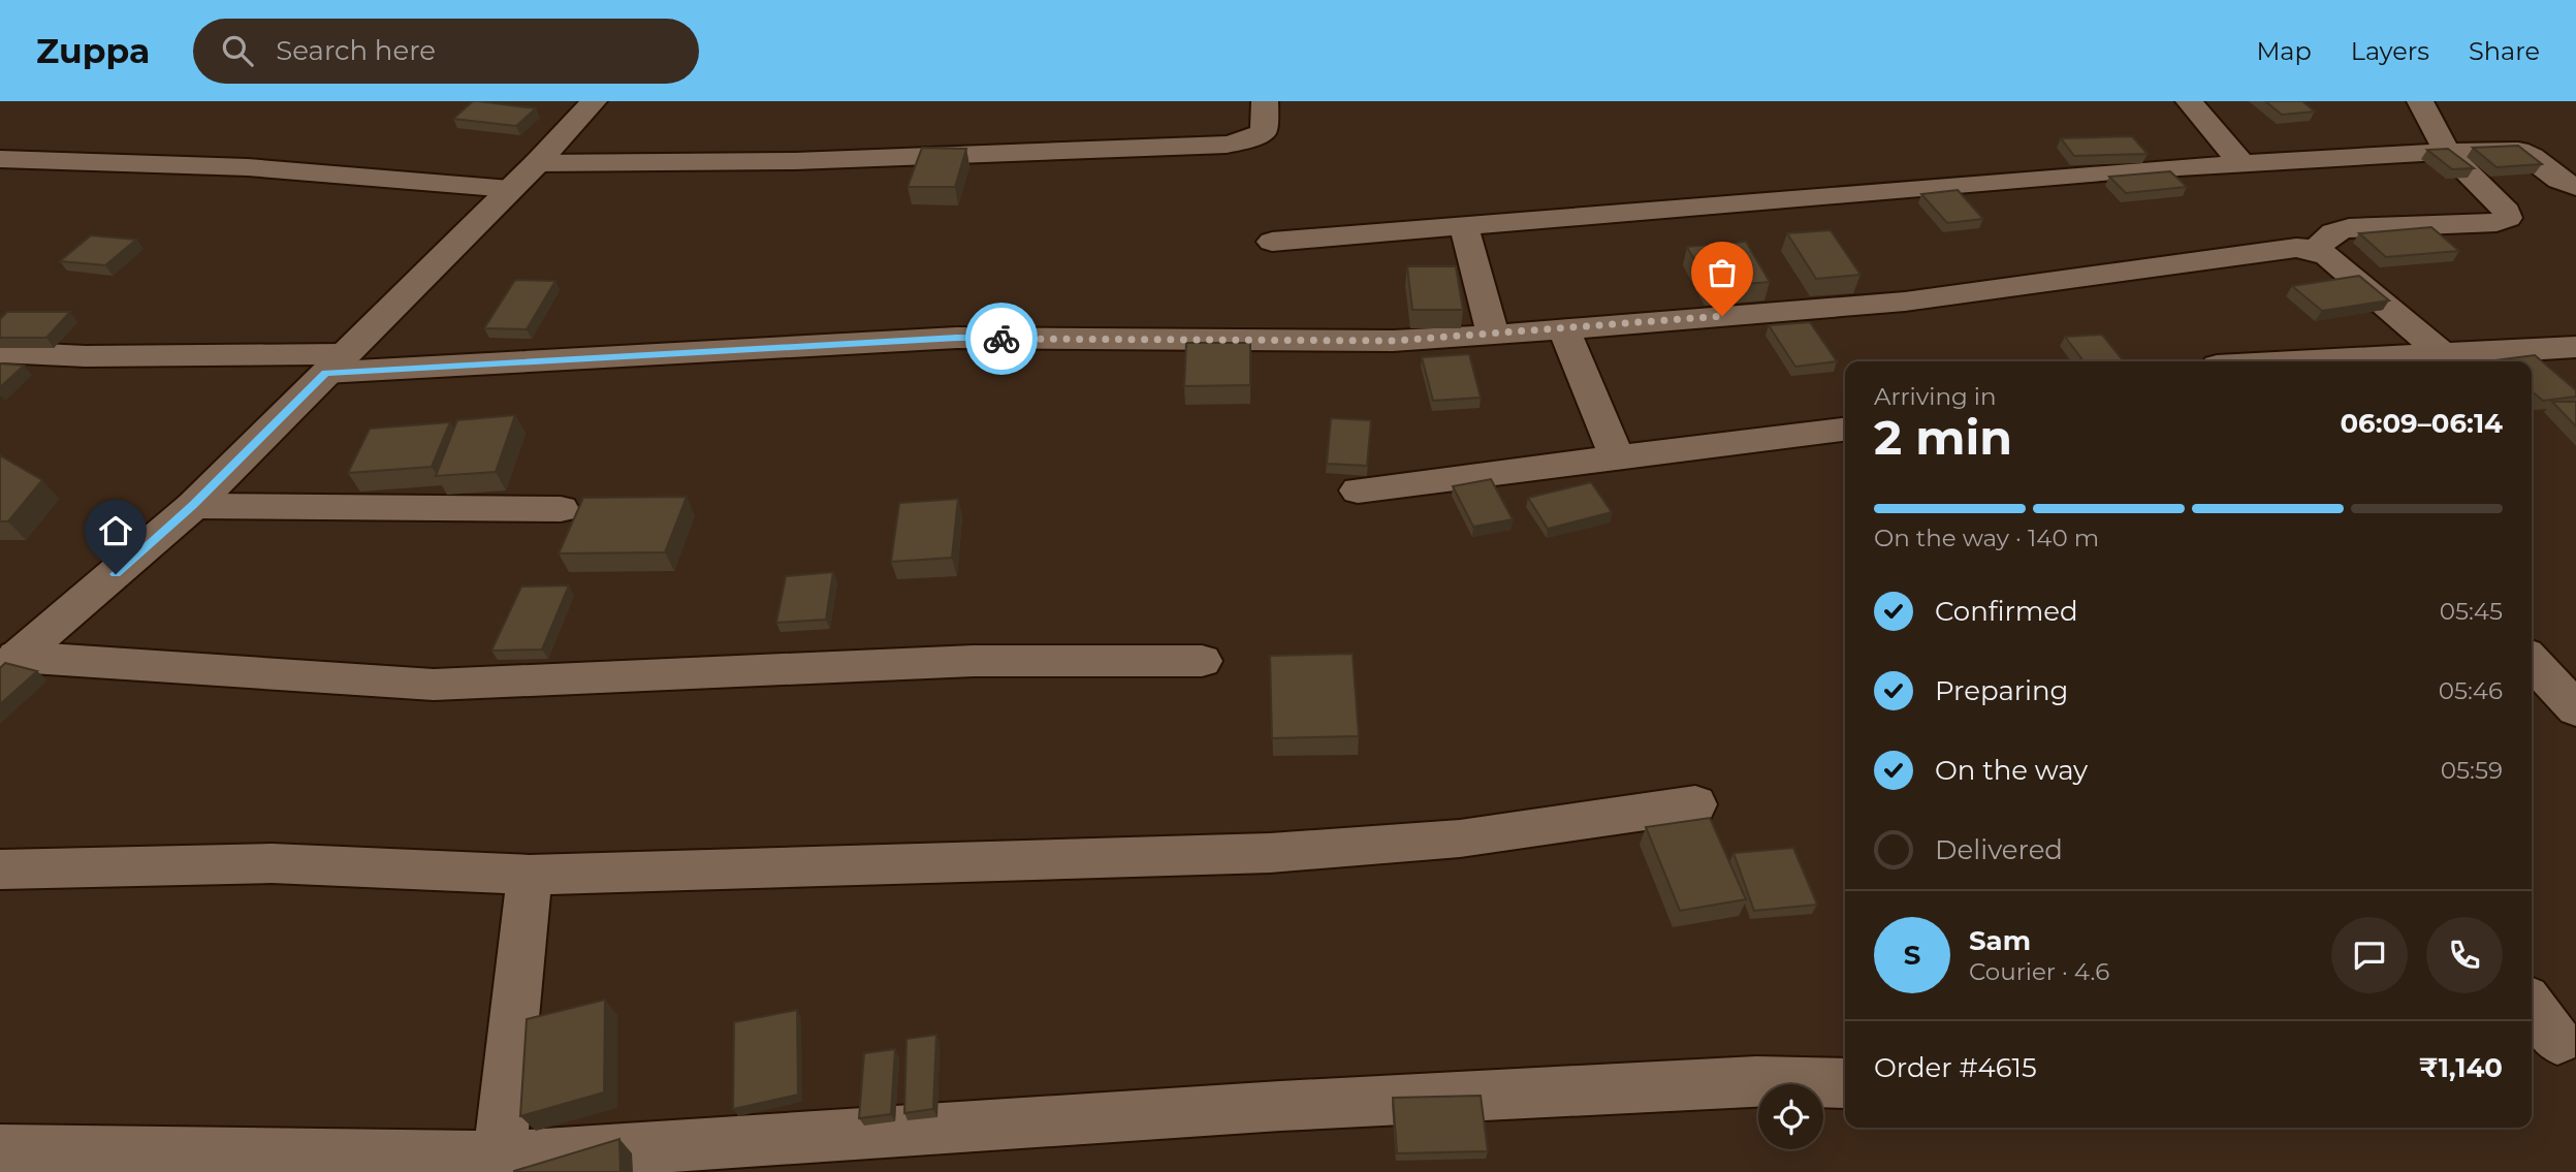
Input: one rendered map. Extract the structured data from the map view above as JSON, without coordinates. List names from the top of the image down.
{
  "page": {
    "header": "Zuppa",
    "search": "Search here",
    "nav": ["Map", "Layers", "Share"],
    "heading": ["2 min", "Arriving in", "06:09–06:14"],
    "panel": [
      "Sam",
      "Courier · 4.6",
      "Order #4615",
      "₹1,140"
    ],
    "bar": "On the way · 140 m",
    "list": [
      ["Confirmed", "05:45"],
      ["Preparing", "05:46"],
      ["On the way", "05:59"],
      "Delivered"
    ],
    "round": "S"
  }
}
